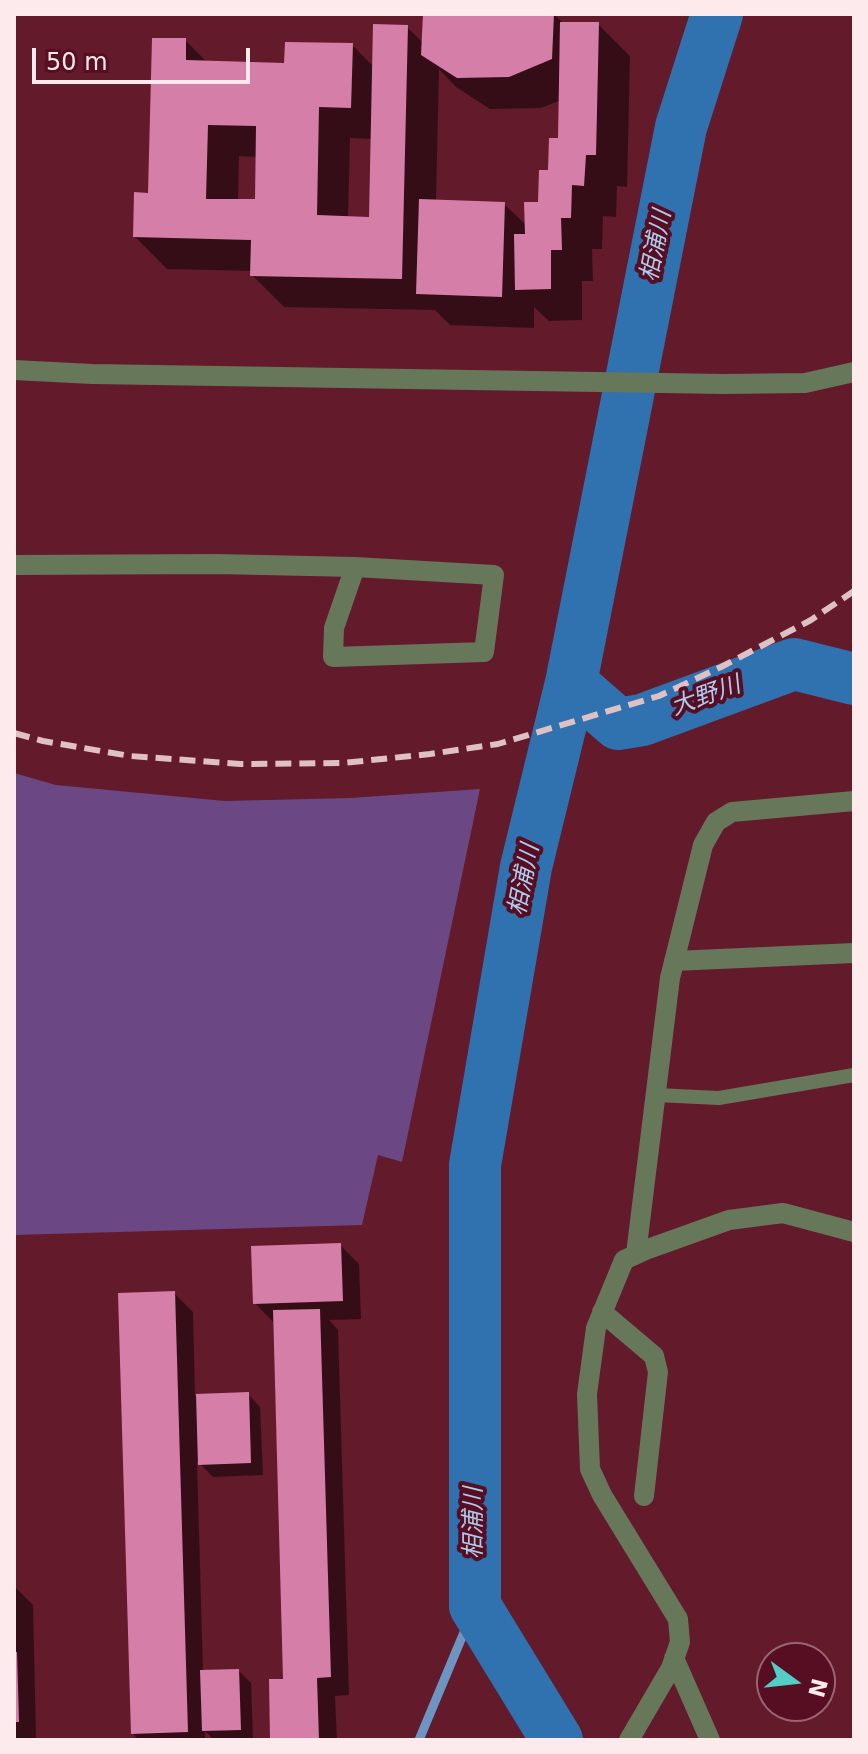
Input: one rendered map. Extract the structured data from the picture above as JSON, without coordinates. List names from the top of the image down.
{
  "water": ["相浦川", "大野川"],
  "scale_bar": "50 m",
  "north": "right"
}
